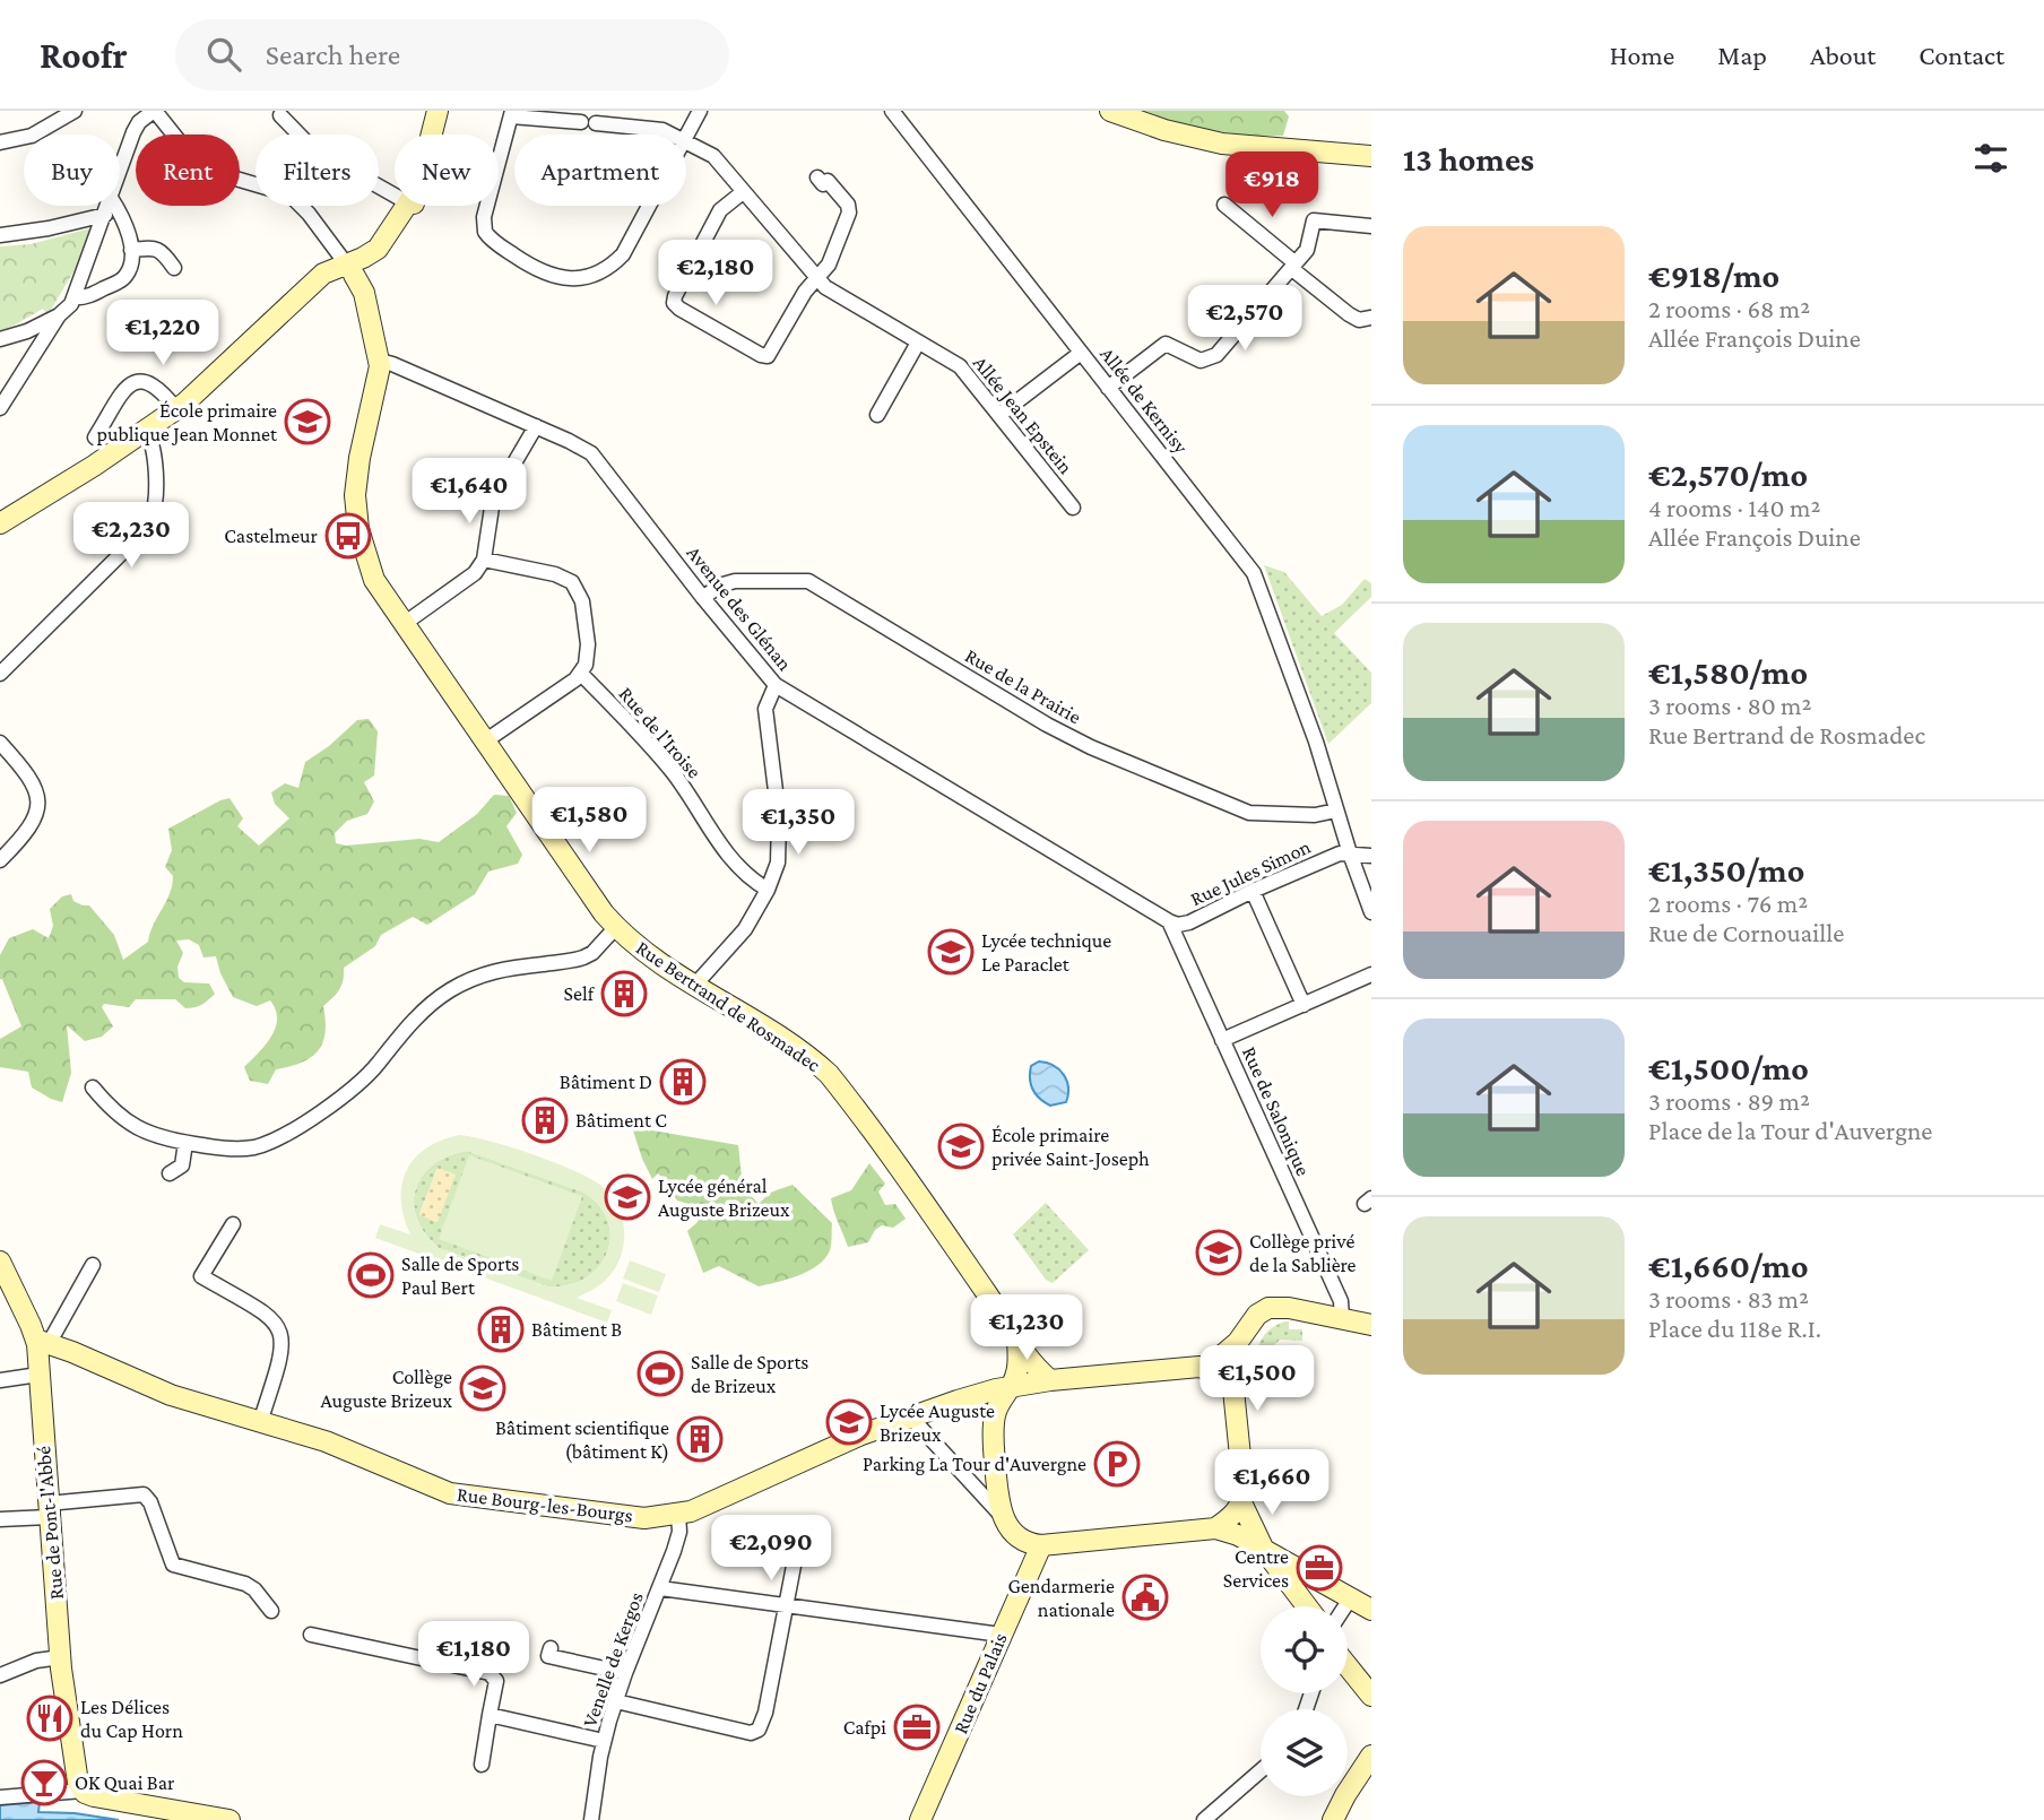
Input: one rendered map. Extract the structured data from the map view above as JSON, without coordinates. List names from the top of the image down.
{
  "streets": {
    "street": [
      "Allée de Kernisy",
      "Allée Jean Epstein",
      "Avenue des Glénan",
      "Rue de la Prairie",
      "Rue de l'Iroise",
      "Rue Jules Simon",
      "Rue Bertrand de Rosmadec",
      "Rue de Salonique",
      "Rue Bourg-les-Bourgs",
      "Rue de Pont-l'Abbé",
      "Venelle de Kergos",
      "Rue du Palais"
    ]
  },
  "crossings": [
    ["Allée de Kernisy", "Rue de la Prairie"],
    ["Allée de Kernisy", "Rue Jules Simon"],
    ["Avenue des Glénan", "Rue de la Prairie"],
    ["Avenue des Glénan", "Rue Jules Simon"],
    ["Avenue des Glénan", "Rue Bertrand de Rosmadec"],
    ["Avenue des Glénan", "Rue de Salonique"],
    ["Rue Jules Simon", "Rue de Salonique"],
    ["Rue Bertrand de Rosmadec", "Rue Bourg-les-Bourgs"],
    ["Rue Bertrand de Rosmadec", "Rue du Palais"],
    ["Rue Bourg-les-Bourgs", "Rue de Pont-l'Abbé"],
    ["Rue Bourg-les-Bourgs", "Venelle de Kergos"],
    ["Rue Bourg-les-Bourgs", "Rue du Palais"]
  ],
  "places": {
    "school or university": [
      "École primaire publique Jean Monnet",
      "Lycée technique Le Paraclet",
      "École primaire privée Saint-Joseph",
      "Lycée général Auguste Brizeux",
      "Collège privé de la Sablière",
      "Collège Auguste Brizeux",
      "Lycée Auguste Brizeux"
    ],
    "bus stop": ["Castelmeur"],
    "building": [
      "Self",
      "Bâtiment D",
      "Bâtiment C",
      "Bâtiment B",
      "Bâtiment scientifique (bâtiment K)"
    ],
    "sports": ["Salle de Sports Paul Bert", "Salle de Sports de Brizeux"],
    "parking": ["Parking La Tour d'Auvergne"],
    "office": ["Centre Services", "Cafpi"],
    "public building": ["Gendarmerie nationale"],
    "restaurant": ["Les Délices du Cap Horn"],
    "bar": ["OK Quai Bar"]
  },
  "page": {
    "header": "Roofr",
    "search": "Search here",
    "nav": [
      "Home",
      "Map",
      "About",
      "Contact"
    ],
    "heading": "13 homes",
    "chip": [
      "Buy",
      "Rent",
      "Filters",
      "New",
      "Apartment"
    ],
    "price": [
      "€918",
      "€2,180",
      "€2,570",
      "€1,220",
      "€1,640",
      "€2,230",
      "€1,580",
      "€1,350",
      "€1,230",
      "€1,500",
      "€1,660",
      "€2,090",
      "€1,180"
    ],
    "list": [
      {
        "name": "€918/mo",
        "note": "2 rooms · 68 m² · Allée François Duine"
      },
      {
        "name": "€2,570/mo",
        "note": "4 rooms · 140 m² · Allée François Duine"
      },
      {
        "name": "€1,580/mo",
        "note": "3 rooms · 80 m² · Rue Bertrand de Rosmadec"
      },
      {
        "name": "€1,350/mo",
        "note": "2 rooms · 76 m² · Rue de Cornouaille"
      },
      {
        "name": "€1,500/mo",
        "note": "3 rooms · 89 m² · Place de la Tour d'Auvergne"
      },
      {
        "name": "€1,660/mo",
        "note": "3 rooms · 83 m² · Place du 118e R.I."
      }
    ]
  }
}
